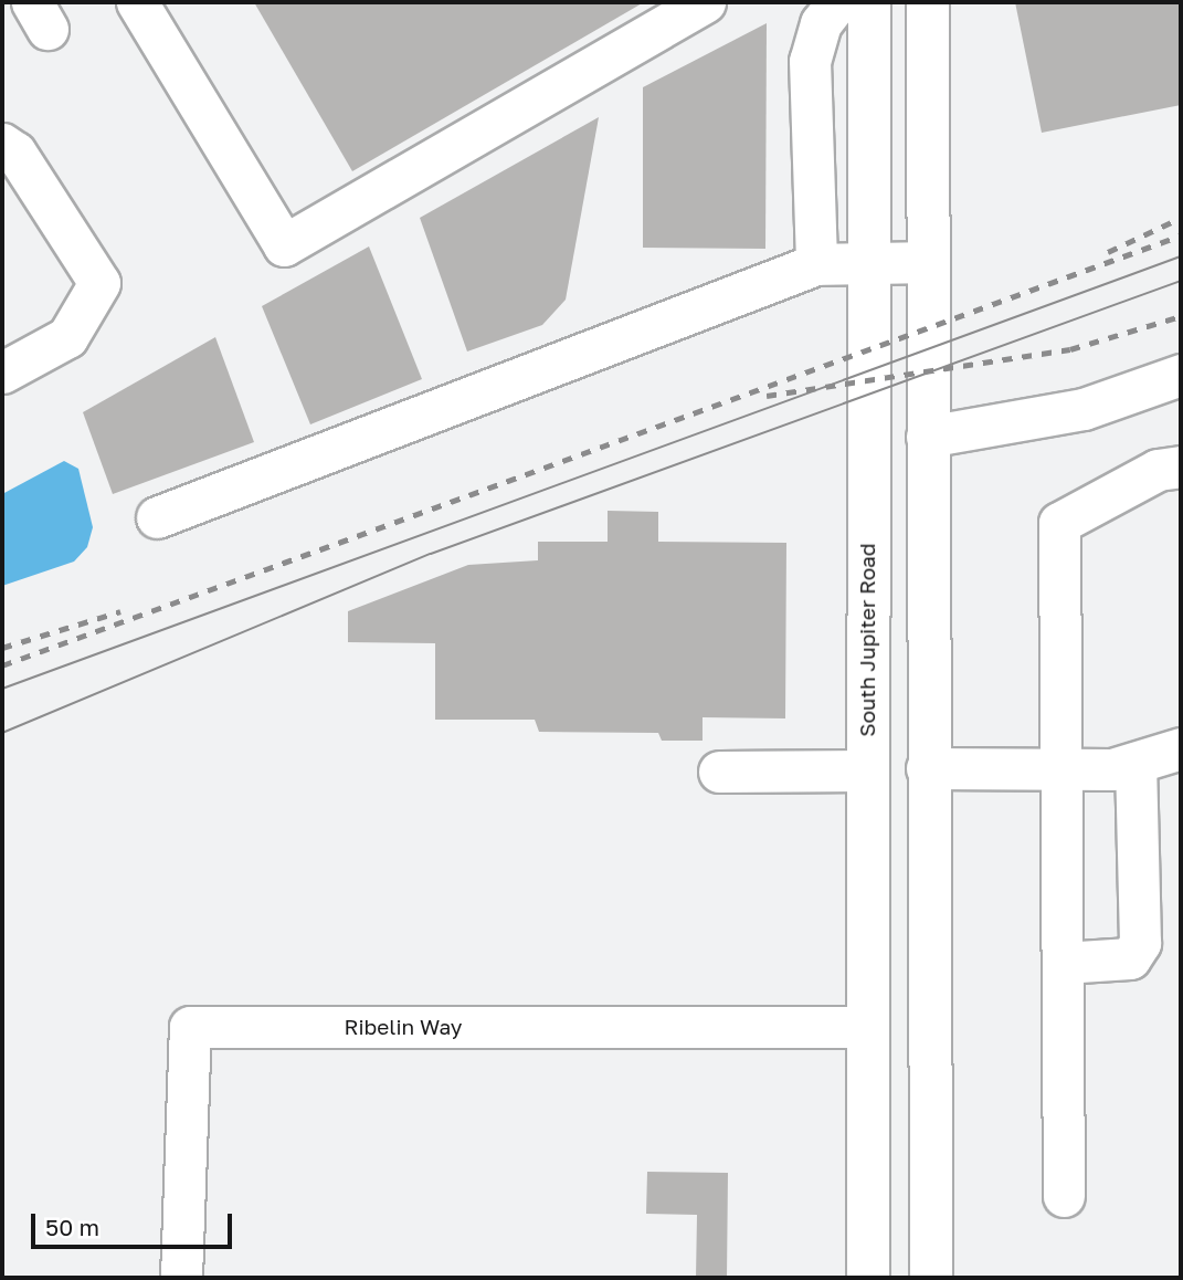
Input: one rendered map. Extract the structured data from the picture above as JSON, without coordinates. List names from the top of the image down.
{
  "streets": {
    "main road": ["South Jupiter Road"],
    "lane": ["Ribelin Way"]
  },
  "crossings": [
    ["South Jupiter Road", "Ribelin Way"]
  ],
  "scale_bar": "50 m"
}
